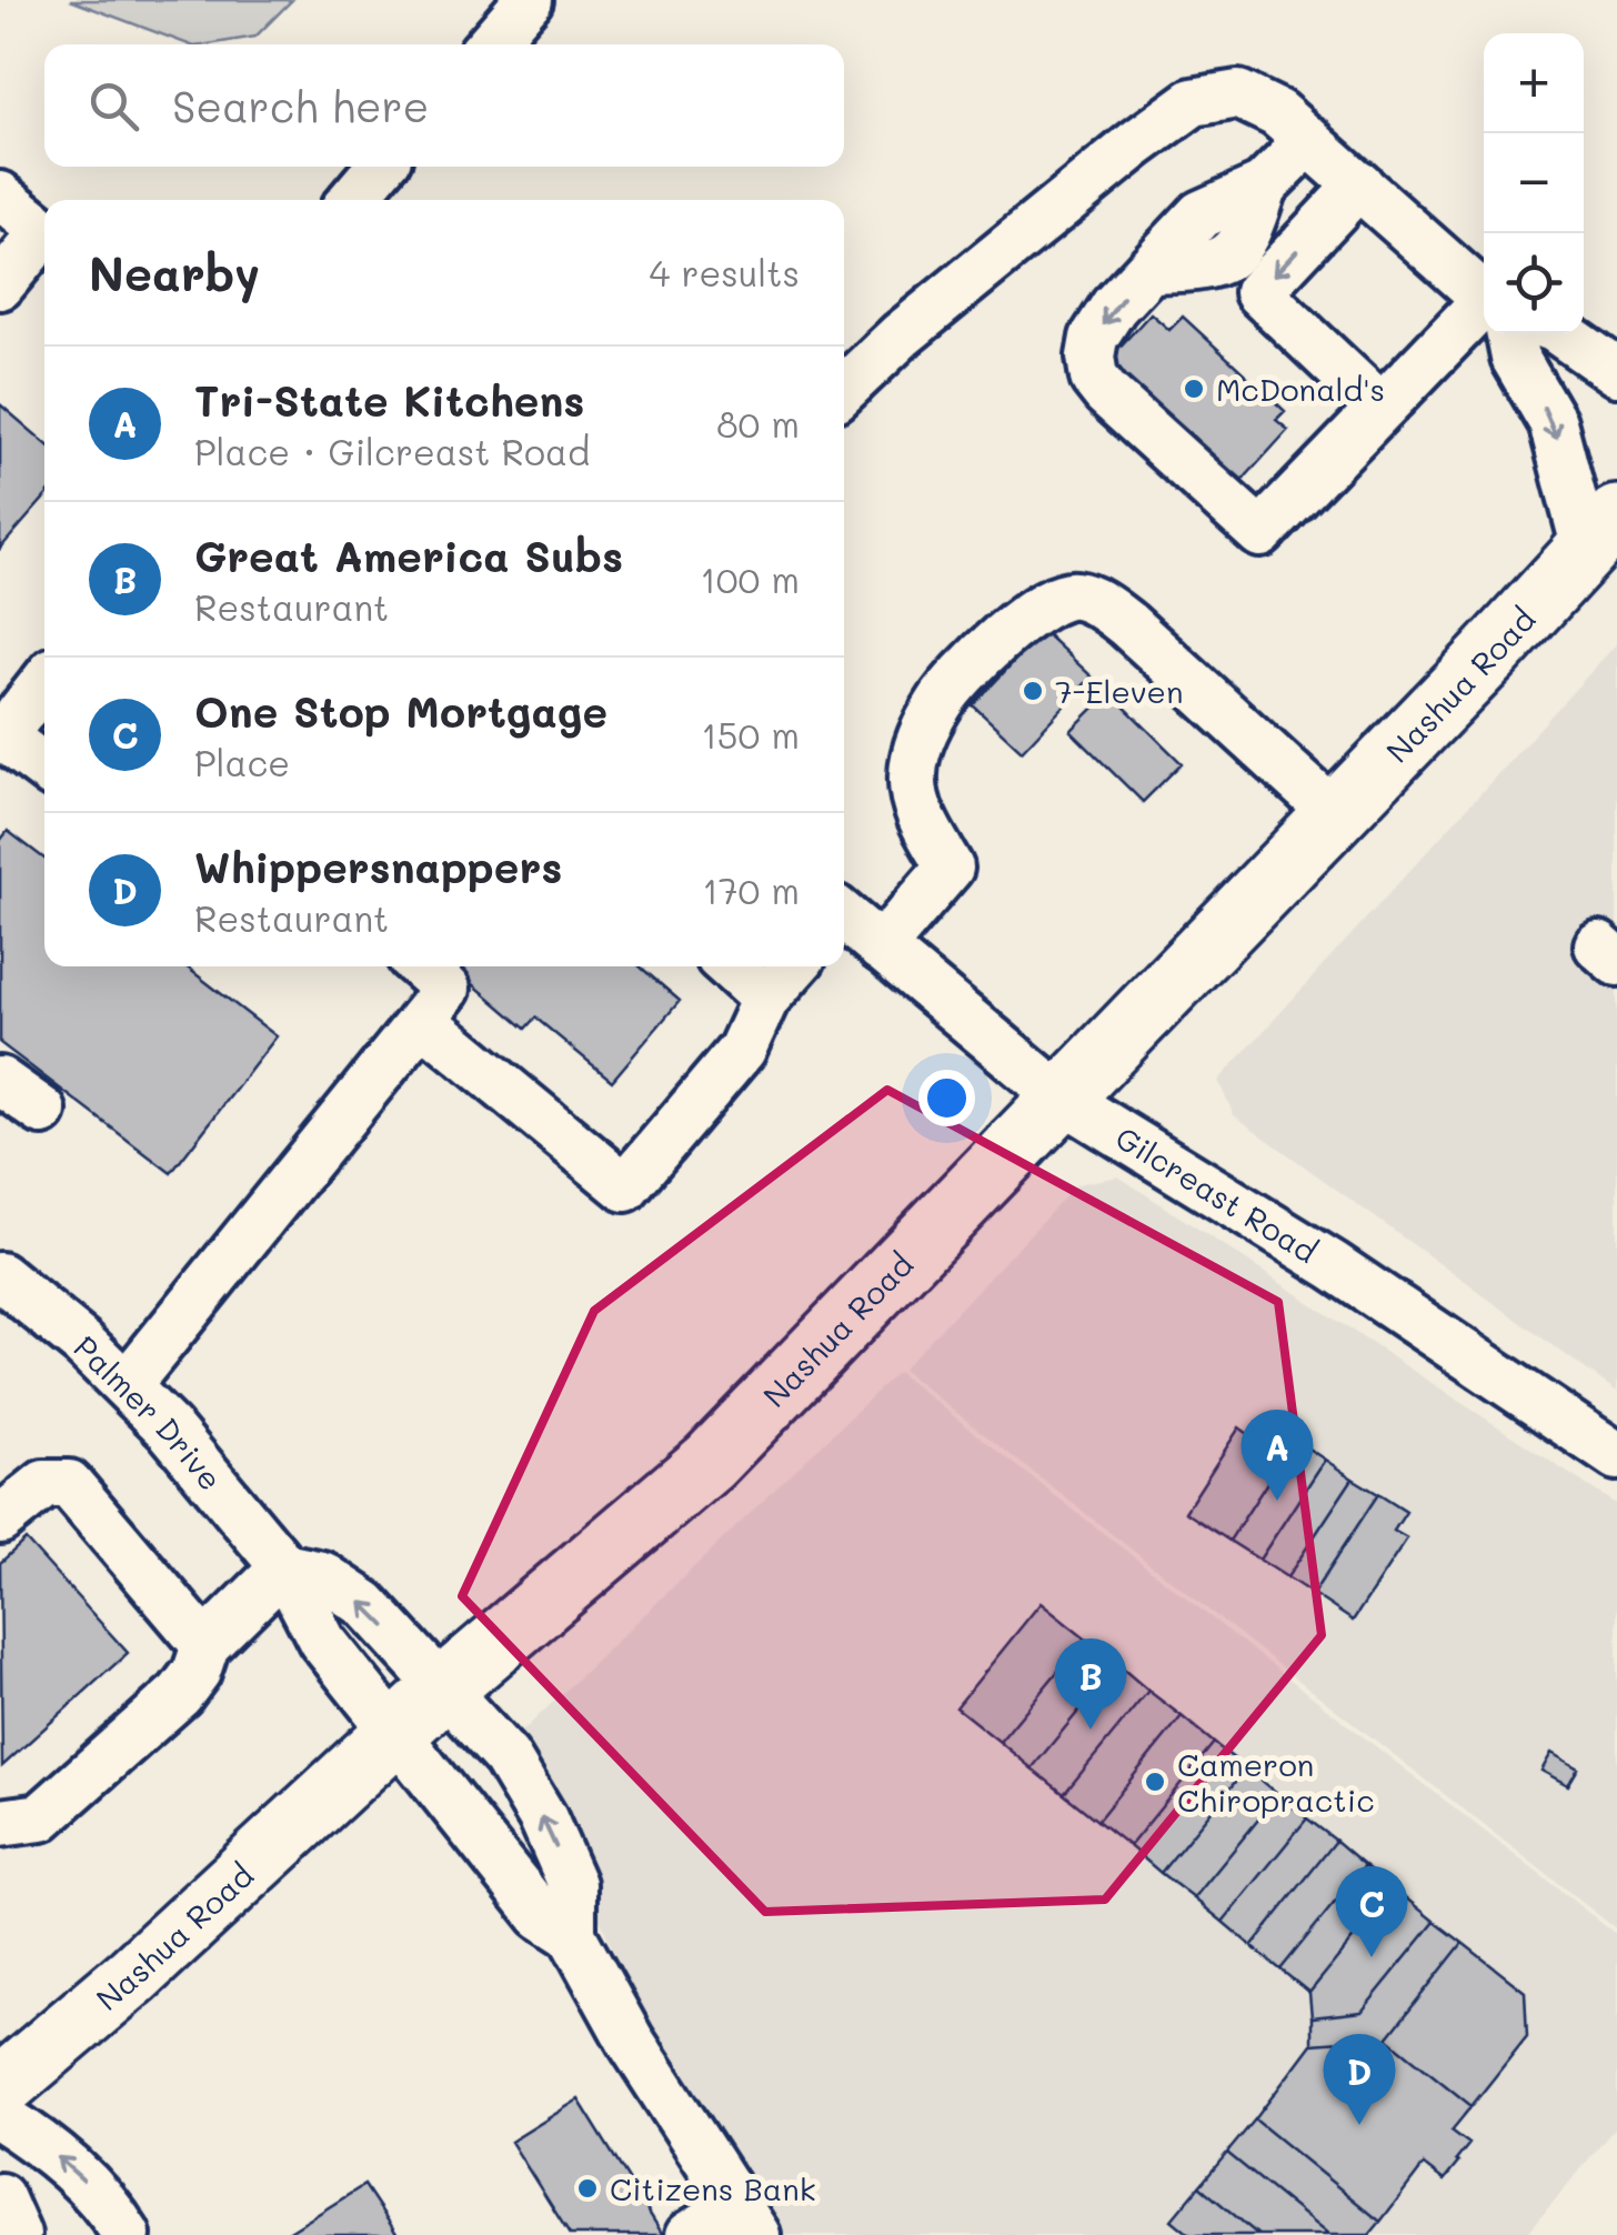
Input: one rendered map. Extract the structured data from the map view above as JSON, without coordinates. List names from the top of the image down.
{
  "streets": {
    "main road": ["Nashua Road"],
    "street": ["Gilcreast Road", "Palmer Drive"]
  },
  "crossings": [
    ["Nashua Road", "Gilcreast Road"],
    ["Nashua Road", "Palmer Drive"]
  ],
  "places": [
    "McDonald's",
    "7-Eleven",
    "Cameron Chiropractic",
    "Citizens Bank"
  ],
  "page": {
    "map_buttons": ["+", "−"],
    "search": "Search here",
    "heading": ["Nearby", "4 results"],
    "list": [
      {
        "mark": "A",
        "name": "Tri-State Kitchens",
        "note": "Place · Gilcreast Road",
        "value": "80 m"
      },
      {
        "mark": "B",
        "name": "Great America Subs",
        "note": "Restaurant",
        "value": "100 m"
      },
      {
        "mark": "C",
        "name": "One Stop Mortgage",
        "note": "Place",
        "value": "150 m"
      },
      {
        "mark": "D",
        "name": "Whippersnappers",
        "note": "Restaurant",
        "value": "170 m"
      }
    ],
    "pins": [
      "A",
      "B",
      "C",
      "D"
    ]
  }
}
